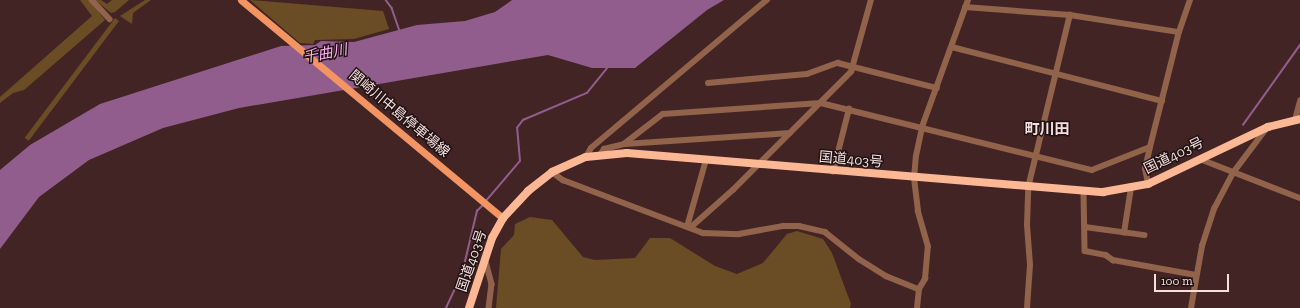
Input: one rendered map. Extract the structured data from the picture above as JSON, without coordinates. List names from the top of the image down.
{
  "streets": {
    "highway": ["国道403号"],
    "main road": ["関崎川中島停車場線"]
  },
  "crossings": [
    ["関崎川中島停車場線", "国道403号"]
  ],
  "districts": ["町川田"],
  "water": ["千曲川"],
  "scale_bar": "100 m"
}
